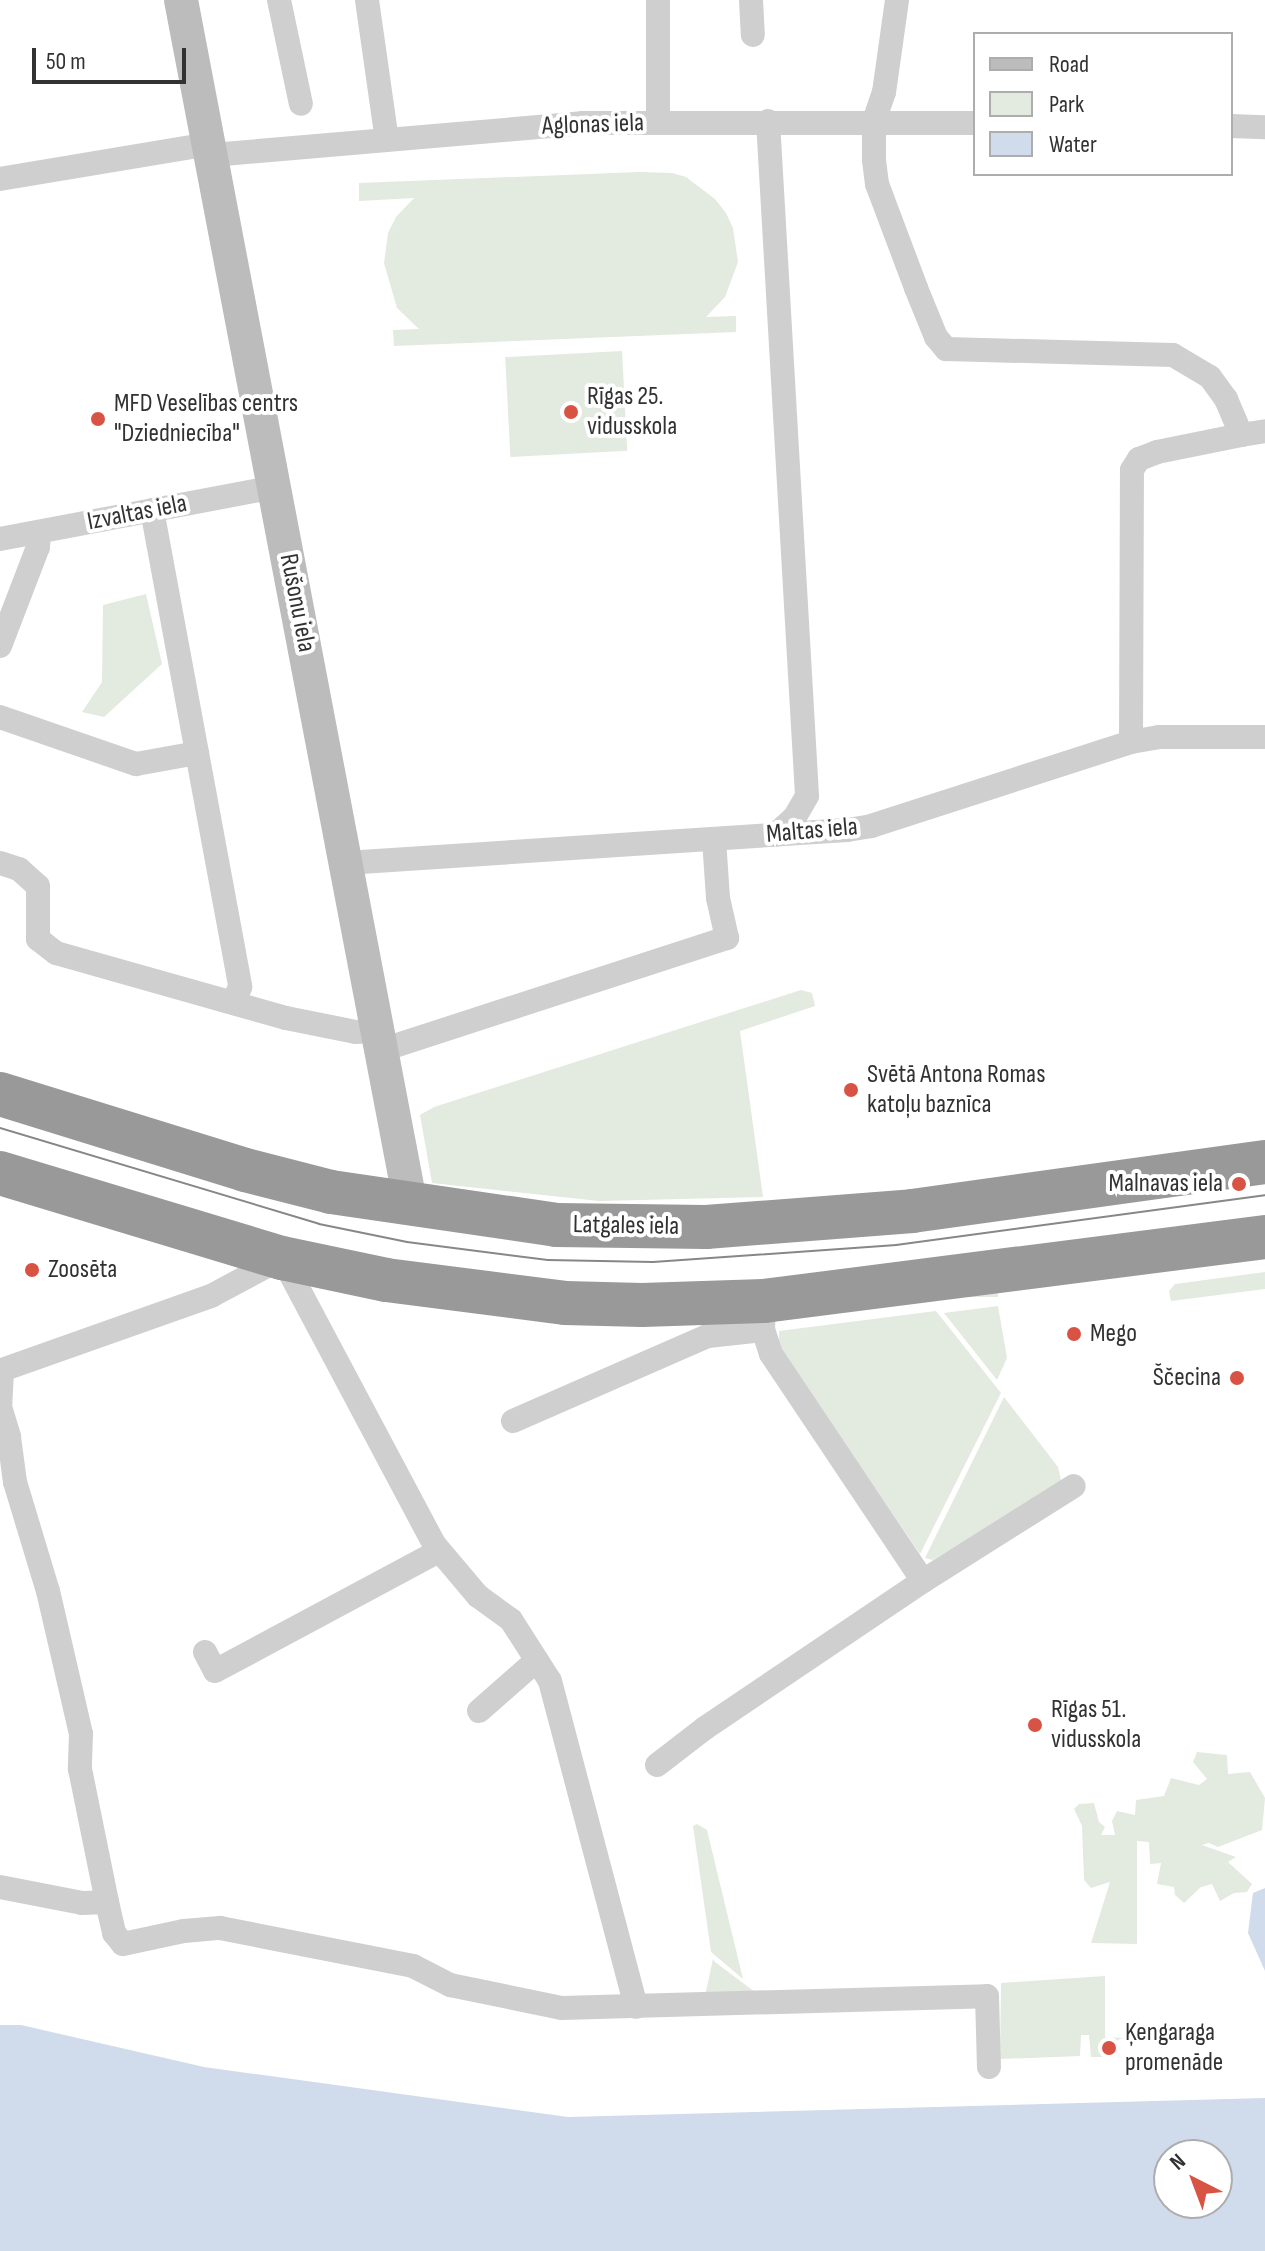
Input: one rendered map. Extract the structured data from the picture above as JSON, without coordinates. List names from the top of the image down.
{
  "streets": {
    "highway": ["Latgales iela"],
    "street": [
      "Aglonas iela",
      "Izvaltas iela",
      "Rušonu iela",
      "Maltas iela"
    ]
  },
  "crossings": [
    ["Aglonas iela", "Rušonu iela"],
    ["Izvaltas iela", "Rušonu iela"],
    ["Rušonu iela", "Maltas iela"],
    ["Rušonu iela", "Latgales iela"]
  ],
  "places": [
    "Rīgas 25. vidusskola",
    "MFD Veselības centrs \"Dziedniecība\"",
    "Svētā Antona Romas katoļu baznīca",
    "Malnavas iela",
    "Zoosēta",
    "Mego",
    "Ščecina",
    "Rīgas 51. vidusskola",
    "Ķengaraga promenāde"
  ],
  "legend": ["Road", "Park", "Water"],
  "scale_bar": "50 m",
  "north": "top left"
}
